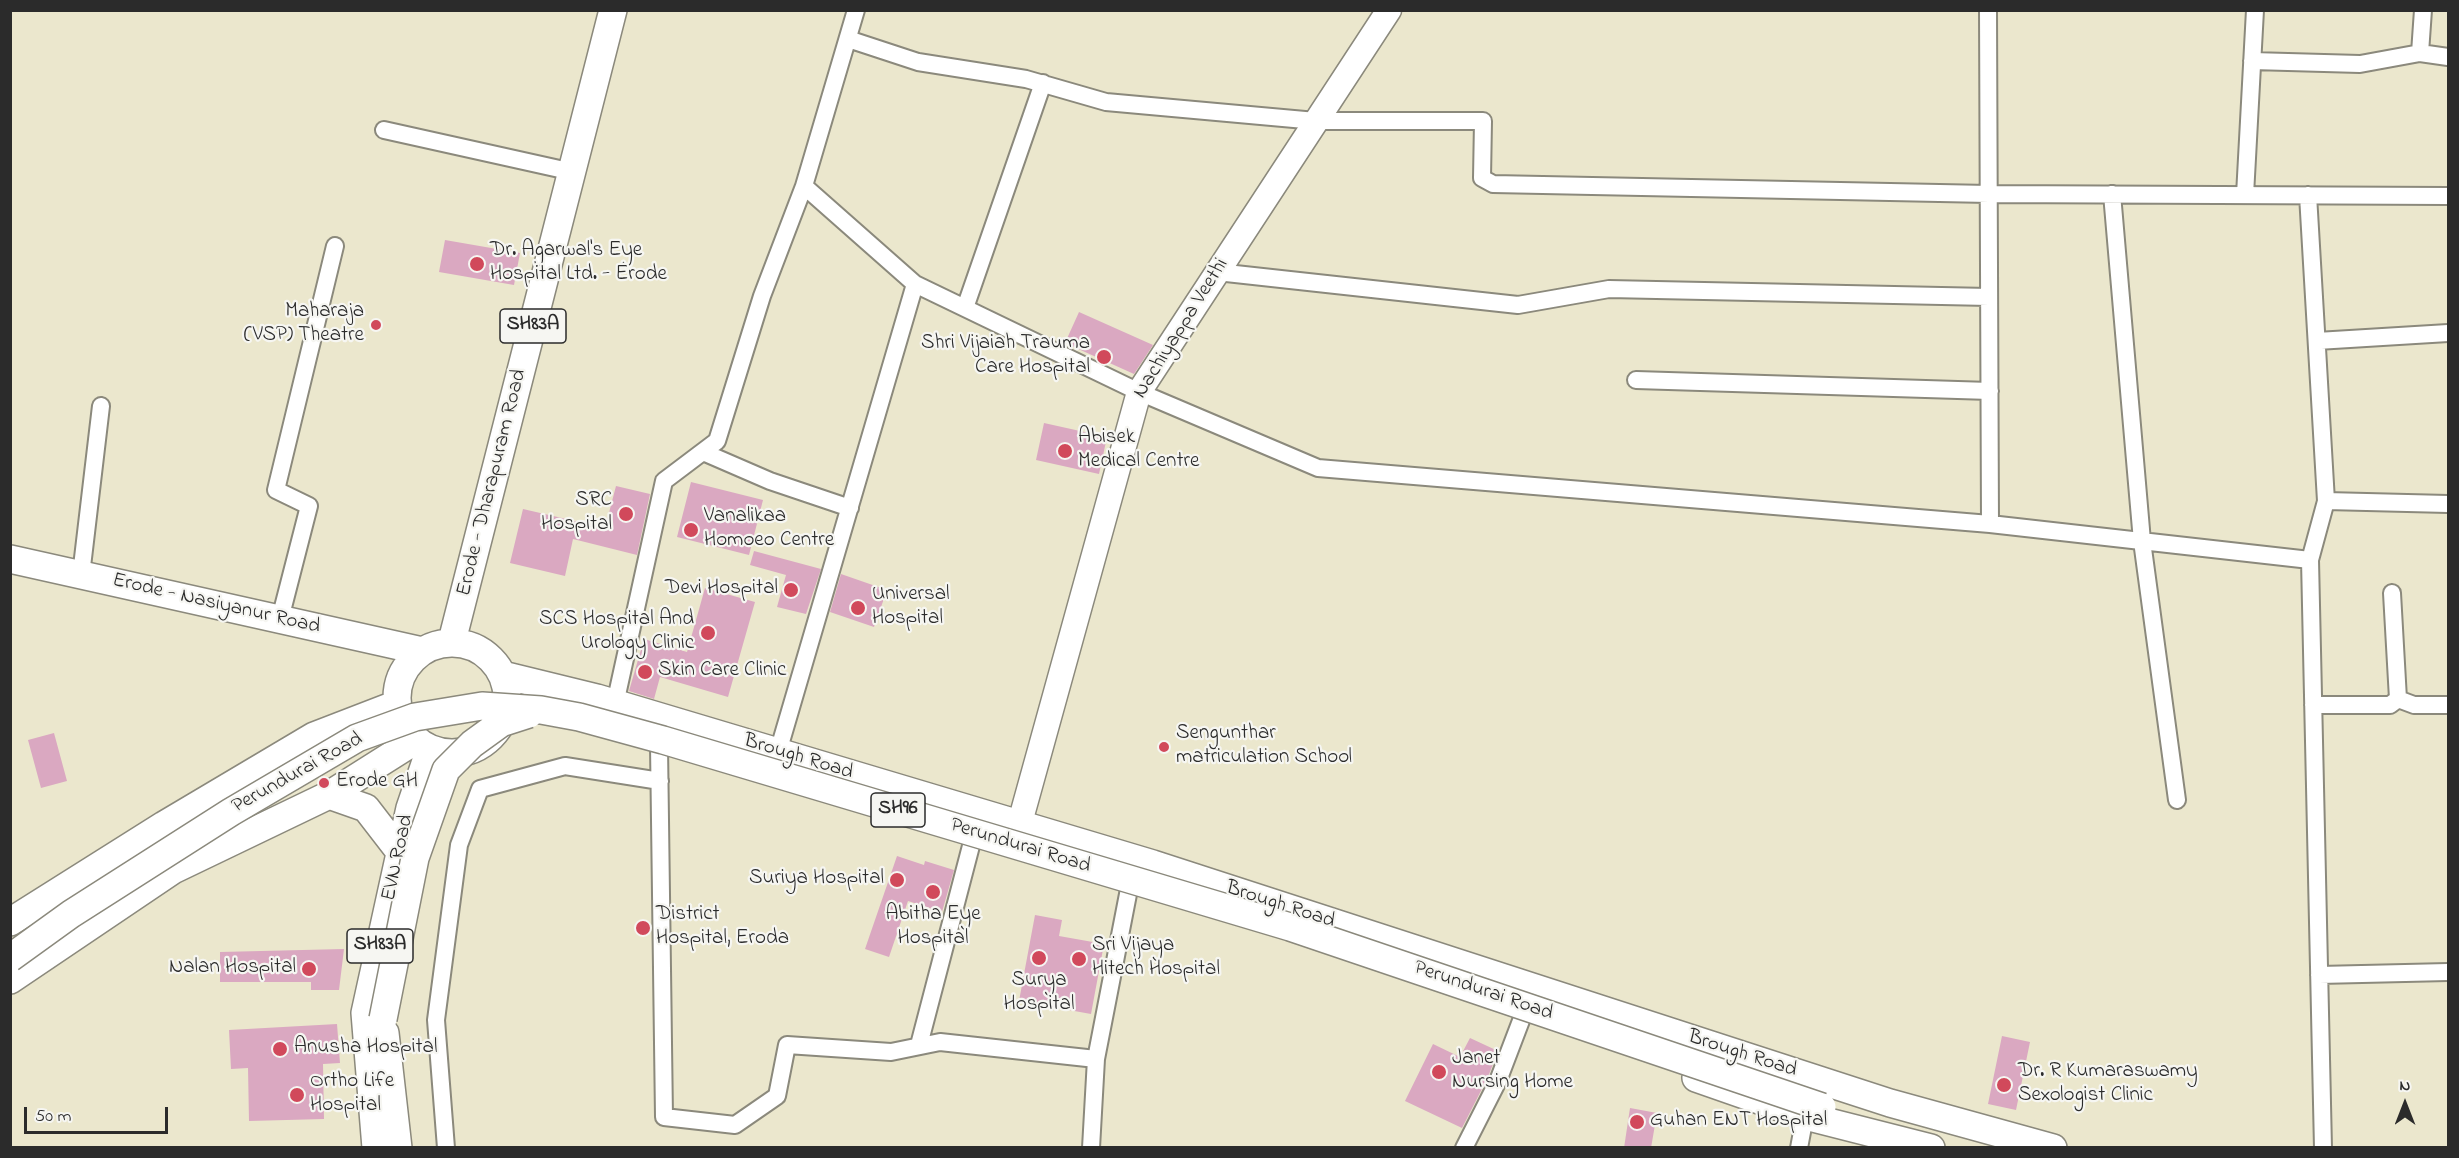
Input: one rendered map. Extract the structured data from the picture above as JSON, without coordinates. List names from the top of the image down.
{
  "streets": {
    "main road": [
      "SH83A",
      "Erode - Dharapuram Road",
      "Erode - Nasiyanur Road",
      "Brough Road",
      "Perundurai Road",
      "SH96",
      "EVN Road"
    ],
    "street": ["Nachiyappa Veethi"]
  },
  "crossings": [
    ["Nachiyappa Veethi", "Brough Road"],
    ["Erode - Dharapuram Road", "Erode - Nasiyanur Road"],
    ["Erode - Dharapuram Road", "Brough Road"],
    ["Erode - Dharapuram Road", "EVN Road"],
    ["Erode - Nasiyanur Road", "Brough Road"],
    ["Erode - Nasiyanur Road", "EVN Road"],
    ["Brough Road", "Perundurai Road"],
    ["Brough Road", "EVN Road"]
  ],
  "places": [
    "Dr. Agarwal's Eye Hospital Ltd. - Erode",
    "Maharaja (VSP) Theatre",
    "Shri Vijaiah Trauma Care Hospital",
    "Abisek Medical Centre",
    "SRC Hospital",
    "Vanalikaa Homoeo Centre",
    "Devi Hospital",
    "Universal Hospital",
    "SCS Hospital And Urology Clinic",
    "Skin Care Clinic",
    "Sengunthar matriculation School",
    "Erode GH",
    "Suriya Hospital",
    "Abitha Eye Hospital",
    "District Hospital, Eroda",
    "Surya Hospital",
    "Sri Vijaya Hitech Hospital",
    "Nalan Hospital",
    "Anusha Hospital",
    "Janet Nursing Home",
    "Dr. R Kumaraswamy Sexologist Clinic",
    "Ortho Life Hospital",
    "Guhan ENT Hospital"
  ],
  "scale_bar": "50 m",
  "north": "top"
}
